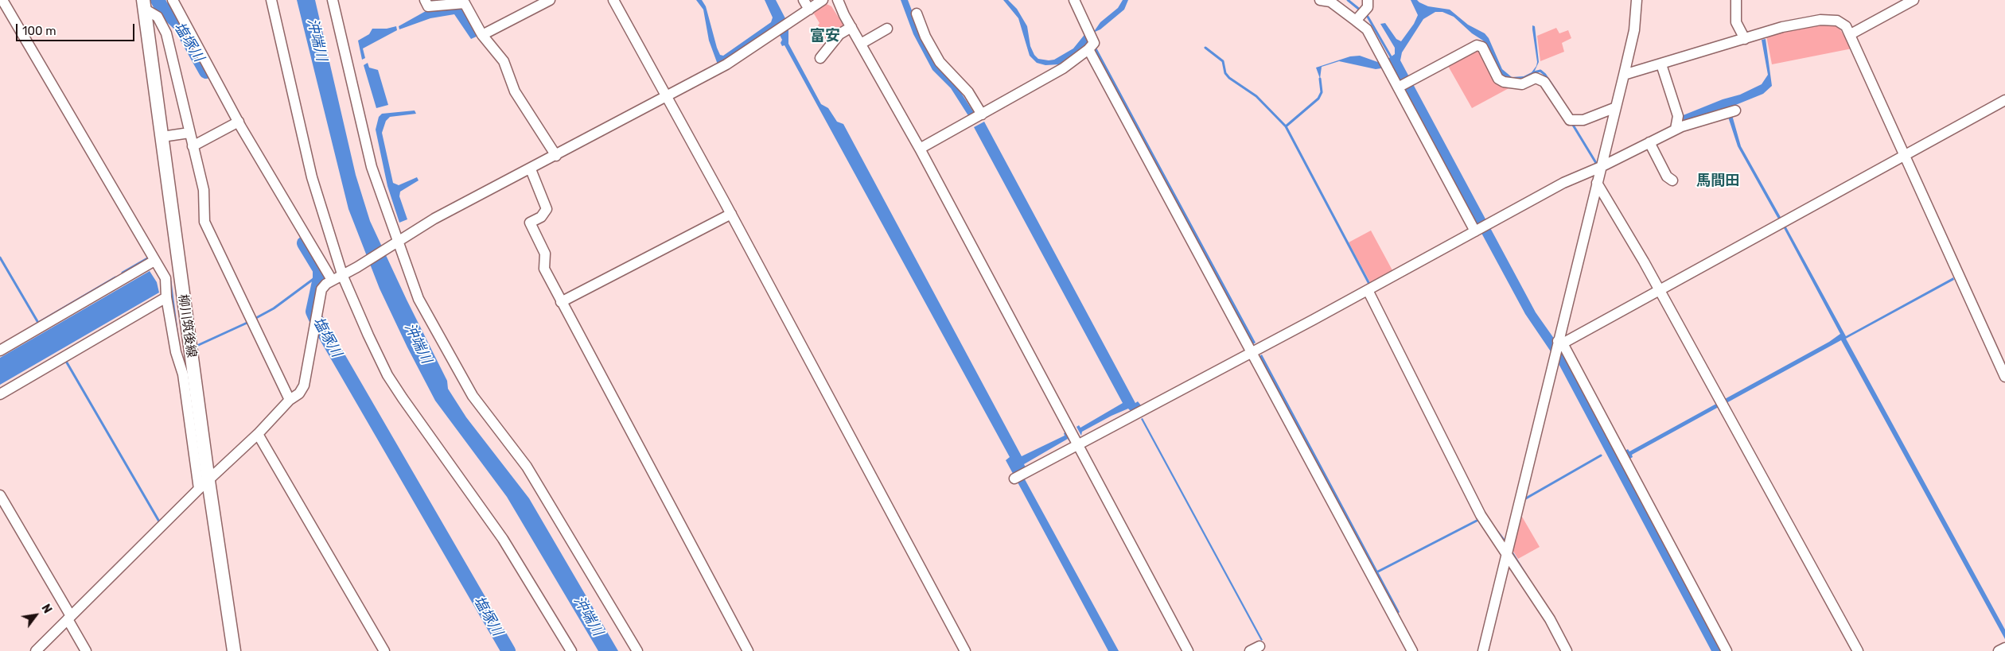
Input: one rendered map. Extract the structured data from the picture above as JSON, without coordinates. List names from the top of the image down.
{
  "streets": {
    "main road": ["柳川筑後線"]
  },
  "districts": ["富安", "馬間田"],
  "water": ["沖端川", "塩塚川"],
  "scale_bar": "100 m",
  "north": "top right"
}
